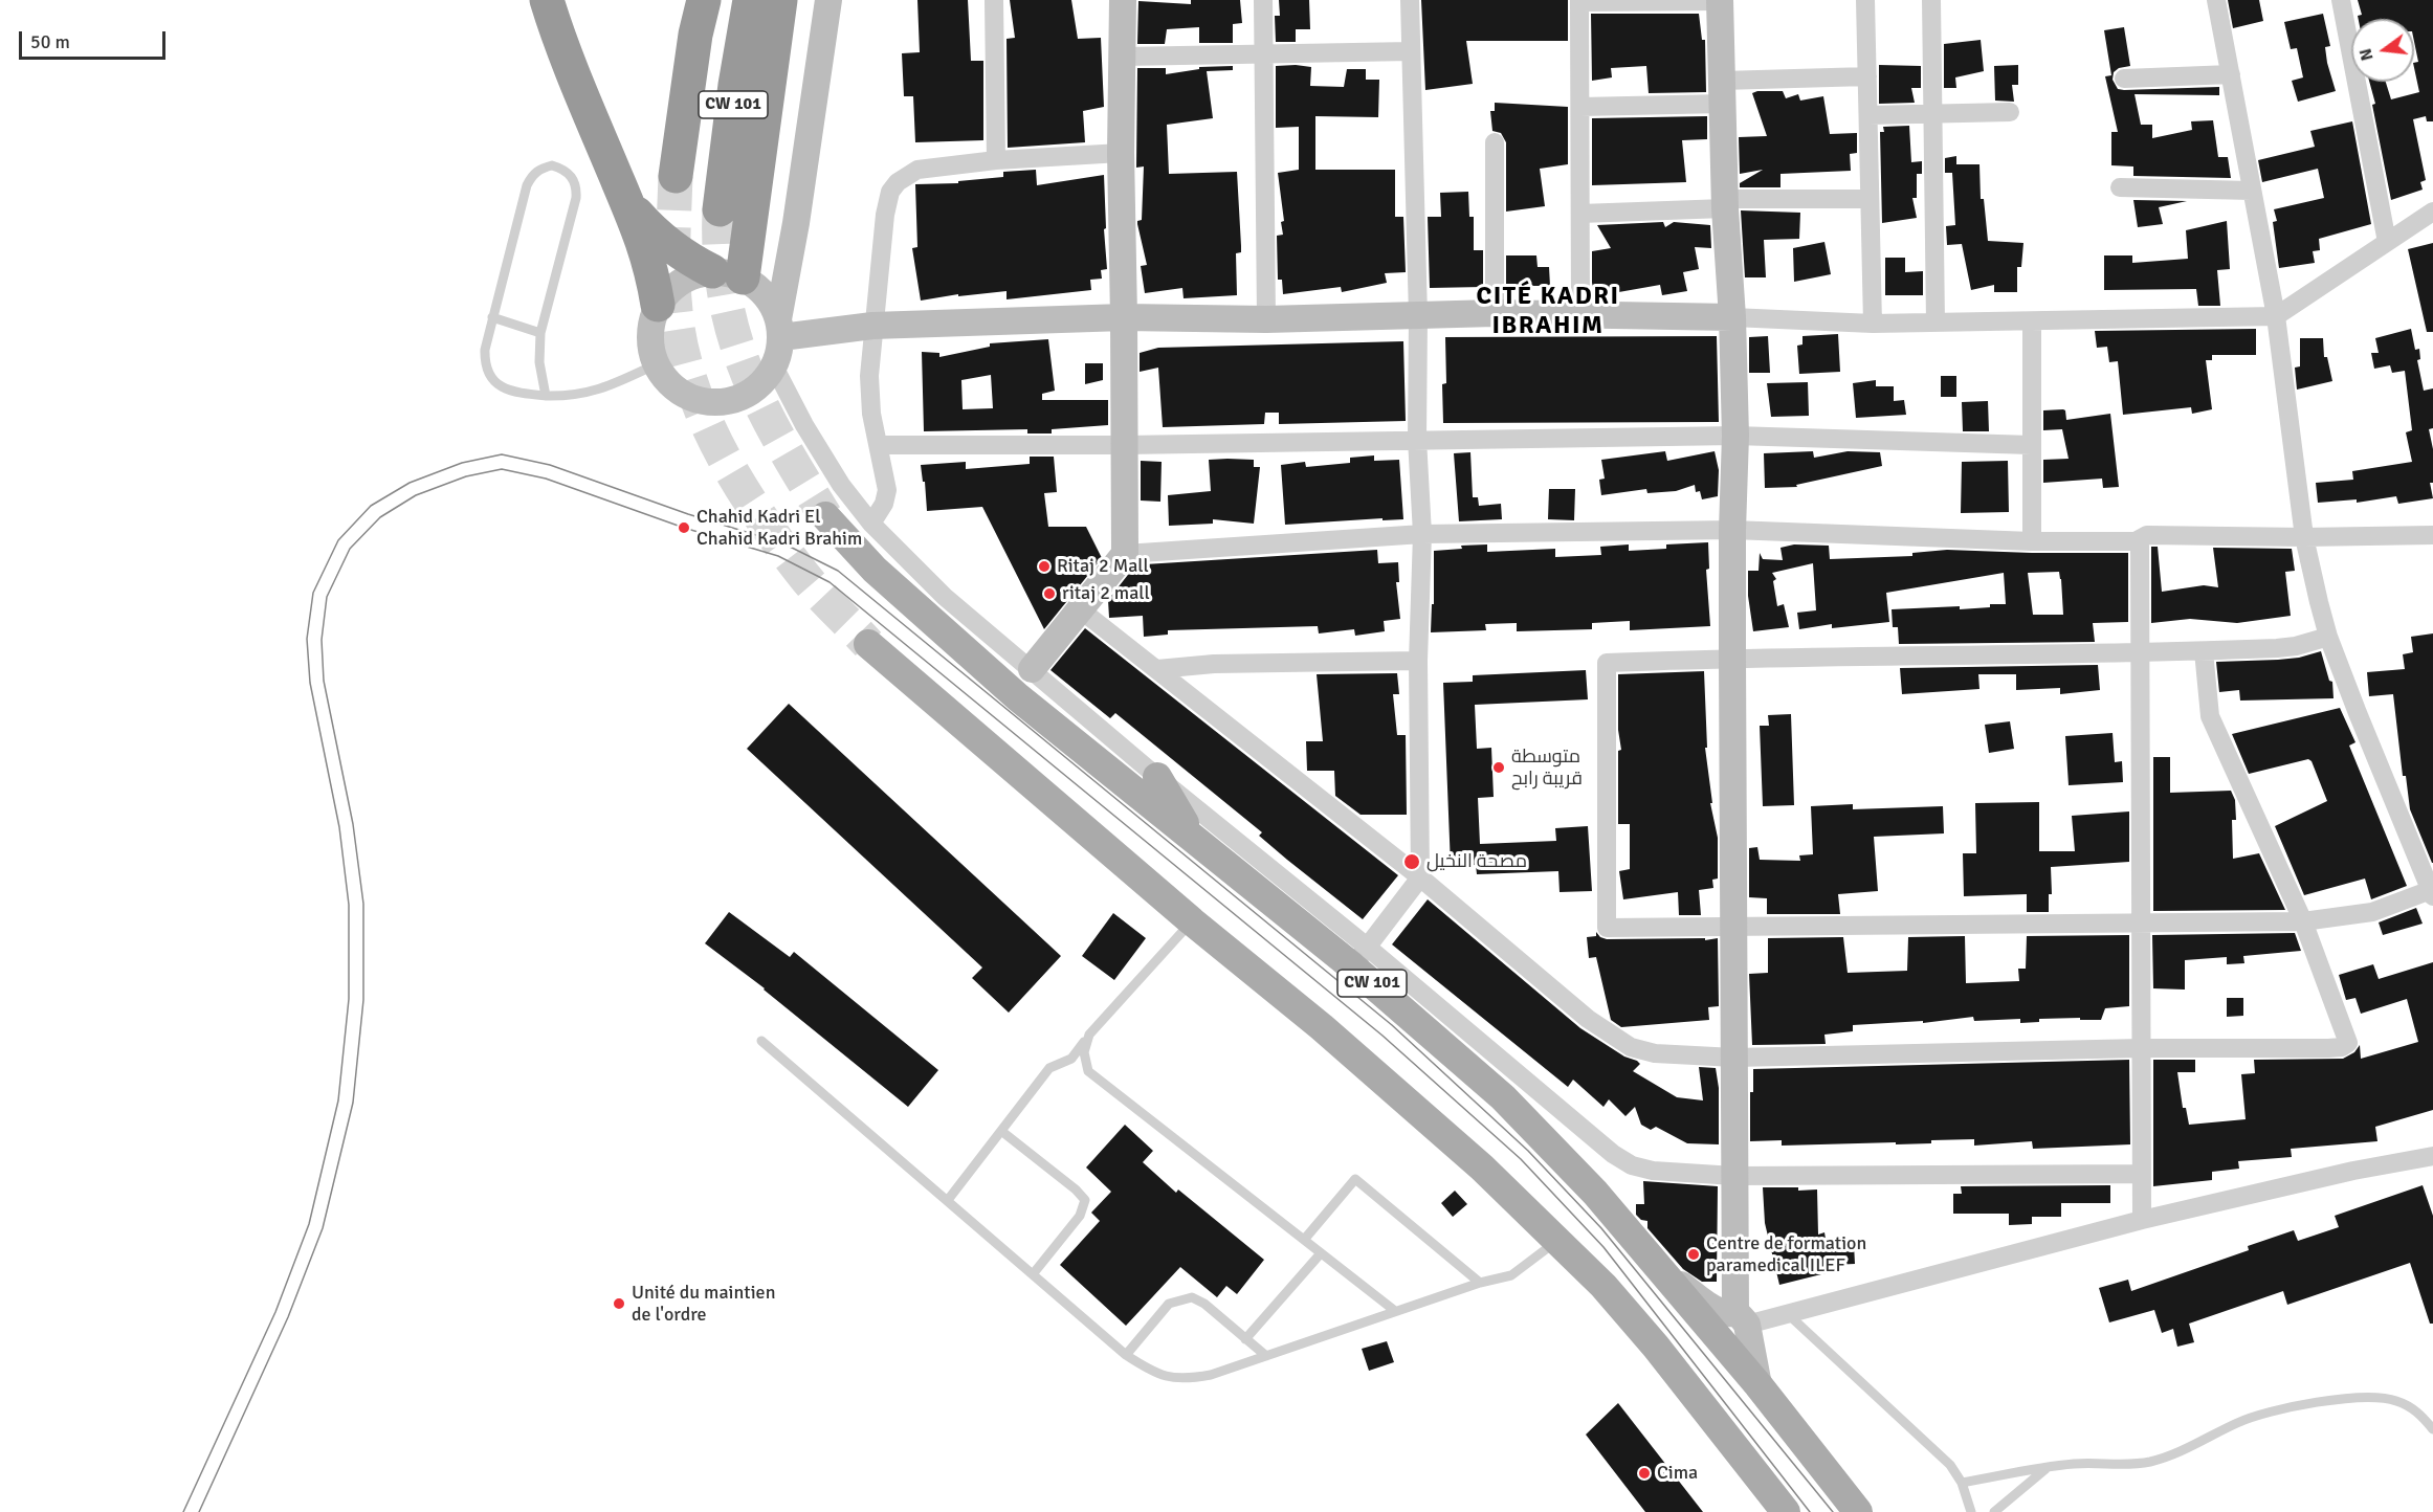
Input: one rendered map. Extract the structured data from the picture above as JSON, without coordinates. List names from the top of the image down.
{
  "streets": {
    "highway": ["CW 101"]
  },
  "districts": ["CITÉ KADRI IBRAHIM"],
  "places": [
    "Chahid Kadri El Chahid Kadri Brahim",
    "Ritaj 2 Mall",
    "ritaj 2 mall",
    "متوسطة قريبة رابح",
    "مصحة النخيل",
    "Centre de formation paramedical ILEF",
    "Unité du maintien de l'ordre",
    "Cima"
  ],
  "scale_bar": "50 m",
  "north": "left"
}
